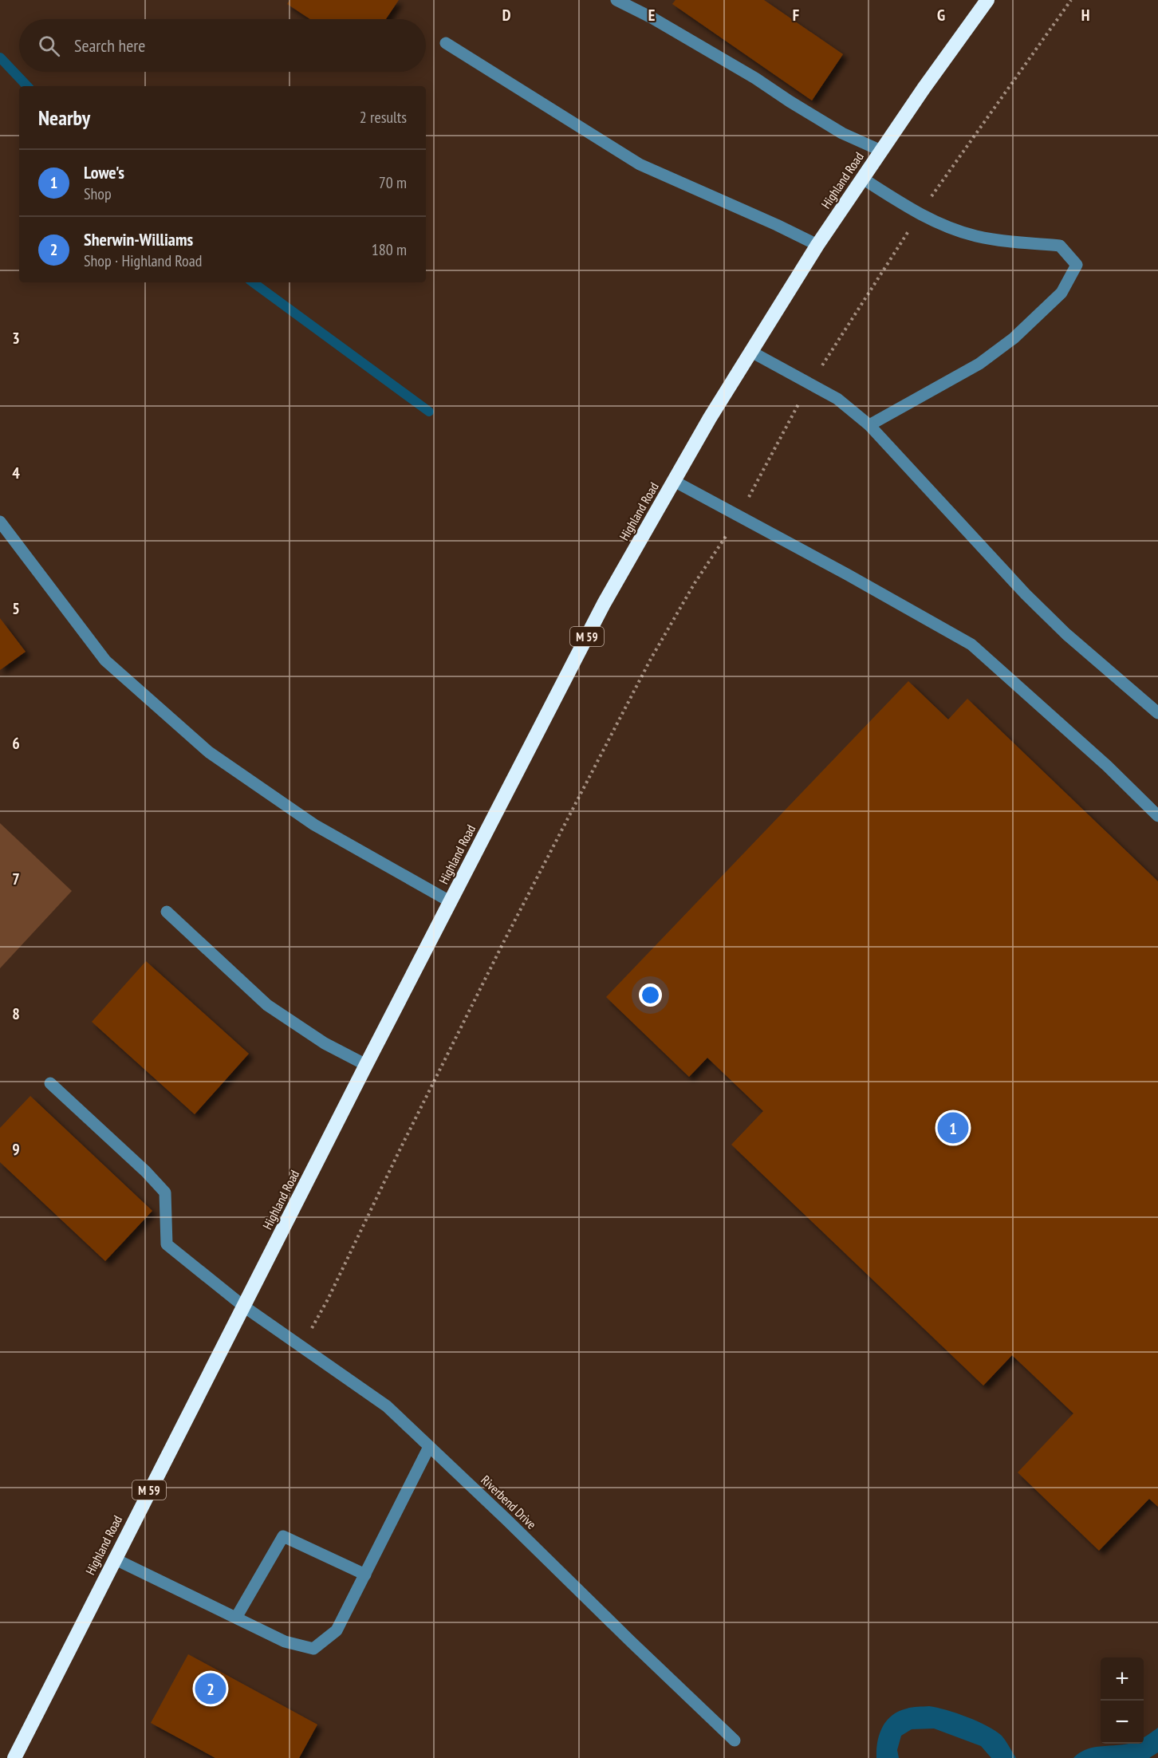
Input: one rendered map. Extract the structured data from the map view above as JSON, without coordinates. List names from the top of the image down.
{
  "streets": {
    "highway": ["Highland Road", "M 59"],
    "lane": ["Riverbend Drive"]
  },
  "crossings": [
    ["Highland Road", "Riverbend Drive"]
  ],
  "page": {
    "search": "Search here",
    "heading": ["Nearby", "2 results"],
    "list": [
      {
        "mark": "1",
        "name": "Lowe's",
        "note": "Shop",
        "value": "70 m"
      },
      {
        "mark": "2",
        "name": "Sherwin-Williams",
        "note": "Shop · Highland Road",
        "value": "180 m"
      }
    ],
    "pins": ["1", "2"],
    "map_buttons": ["+", "−"]
  },
  "grid": {
    "columns": [
      "D",
      "E",
      "F",
      "G",
      "H"
    ],
    "rows": [
      "3",
      "4",
      "5",
      "6",
      "7",
      "8",
      "9"
    ]
  }
}
